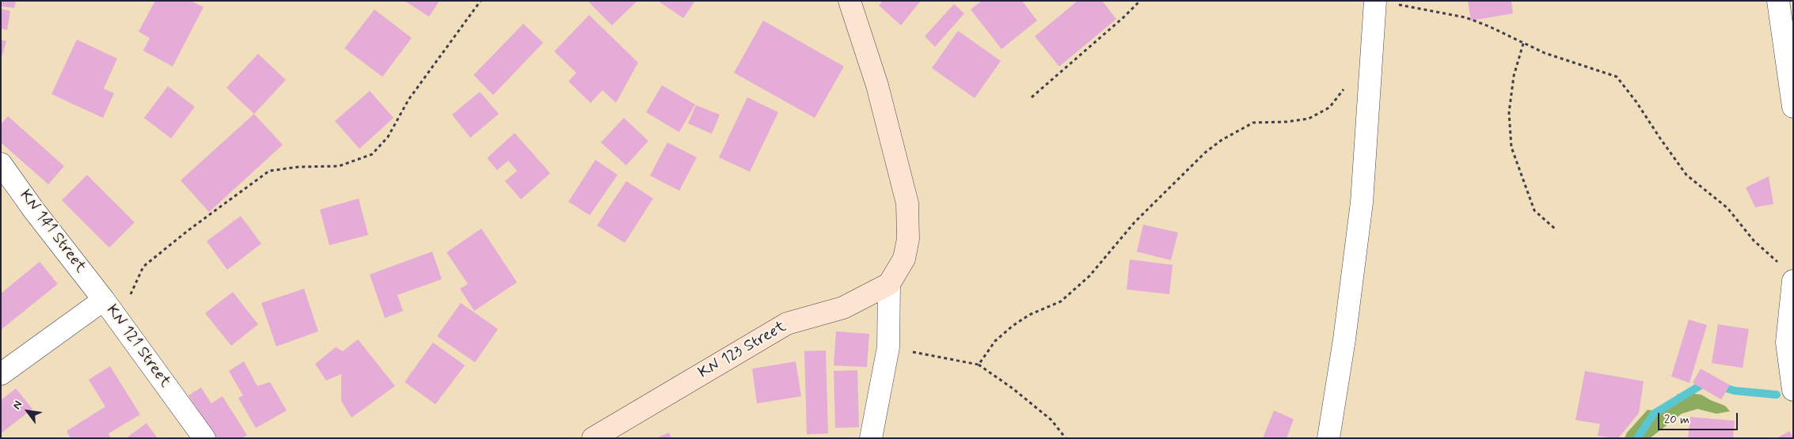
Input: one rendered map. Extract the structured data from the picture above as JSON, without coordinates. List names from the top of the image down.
{
  "streets": {
    "main road": ["KN 123 Street"],
    "street": ["KN 141 Street", "KN 121 Street"]
  },
  "crossings": [
    ["KN 141 Street", "KN 121 Street"]
  ],
  "scale_bar": "20 m",
  "north": "top left"
}
